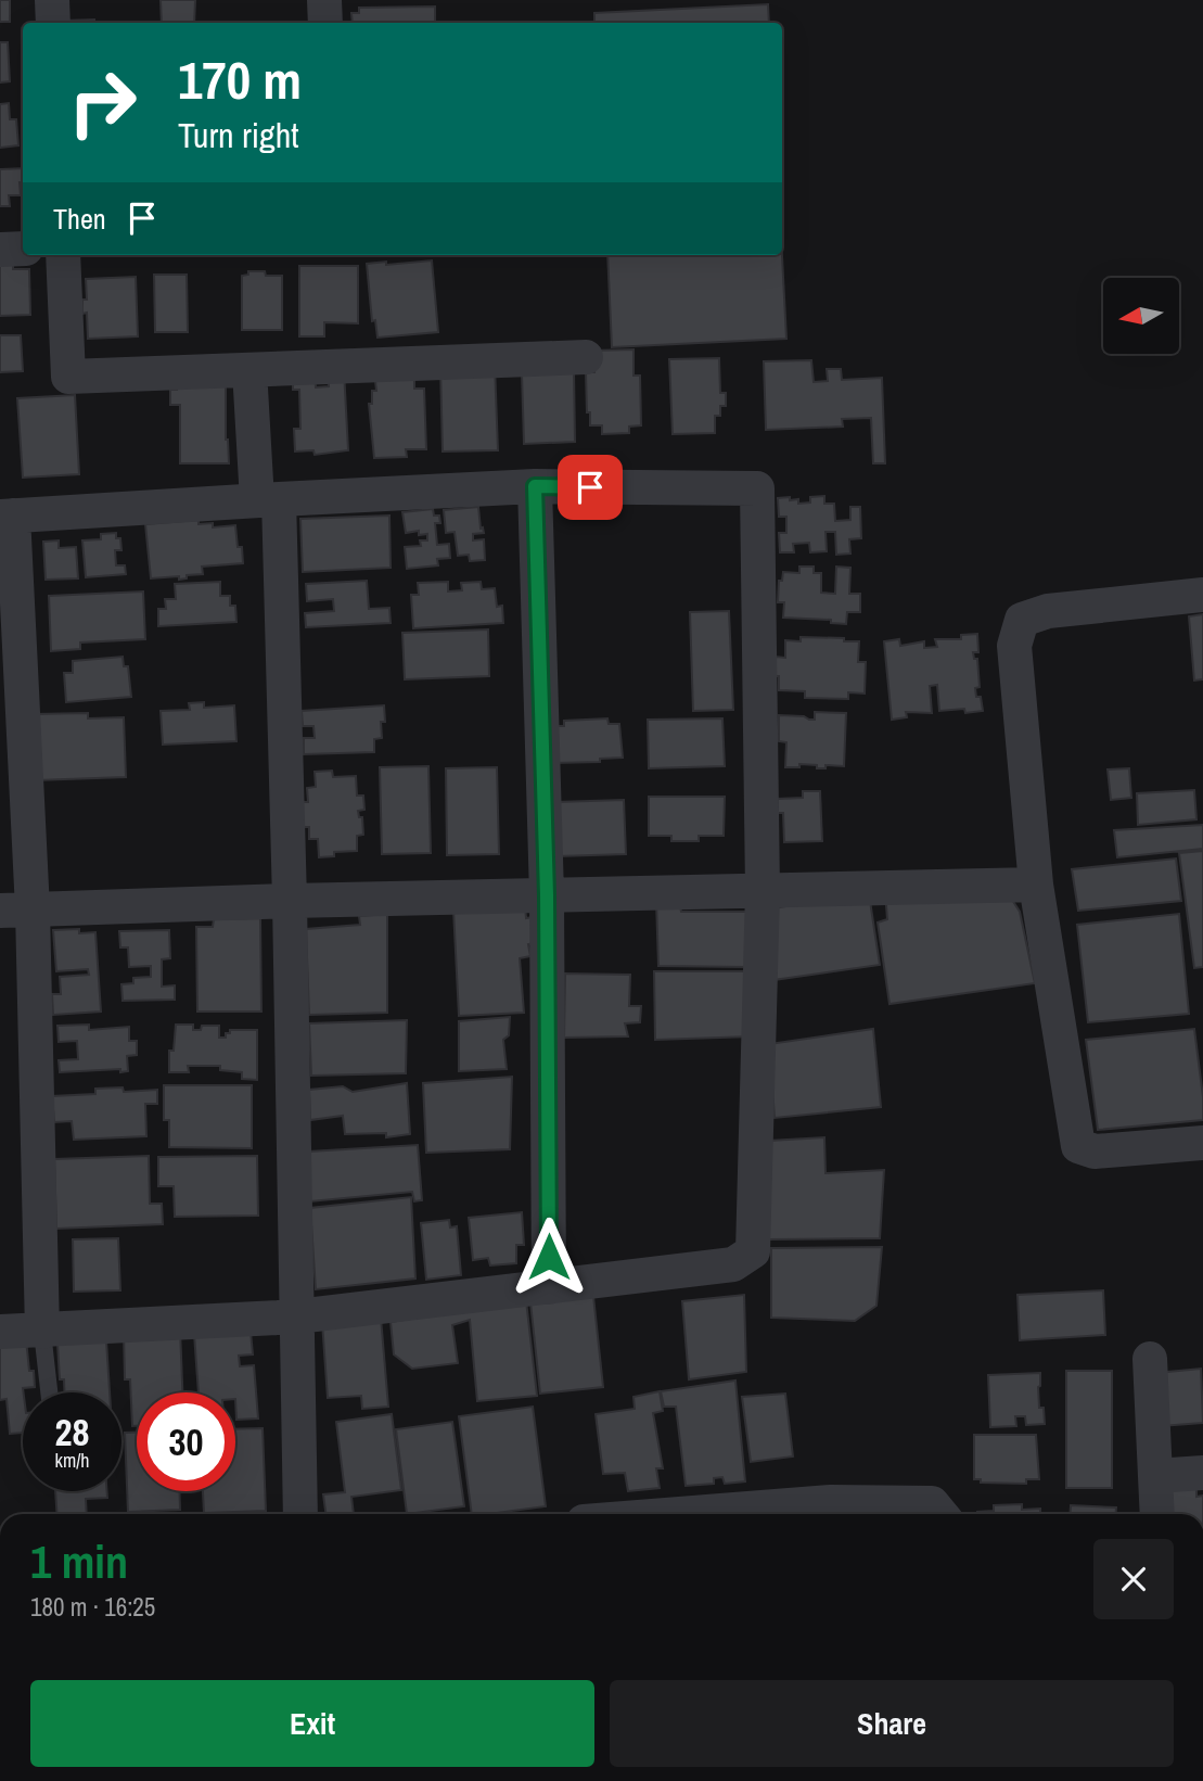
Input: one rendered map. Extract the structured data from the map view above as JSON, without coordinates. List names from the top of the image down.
{
  "north": "left",
  "page": {
    "turn": ["170 m", "Turn right"],
    "then": "Then",
    "speed": "28 km/h",
    "limit": "30",
    "heading": ["1 min", "180 m · 16:25"],
    "buttons": ["Exit", "Share"]
  }
}
